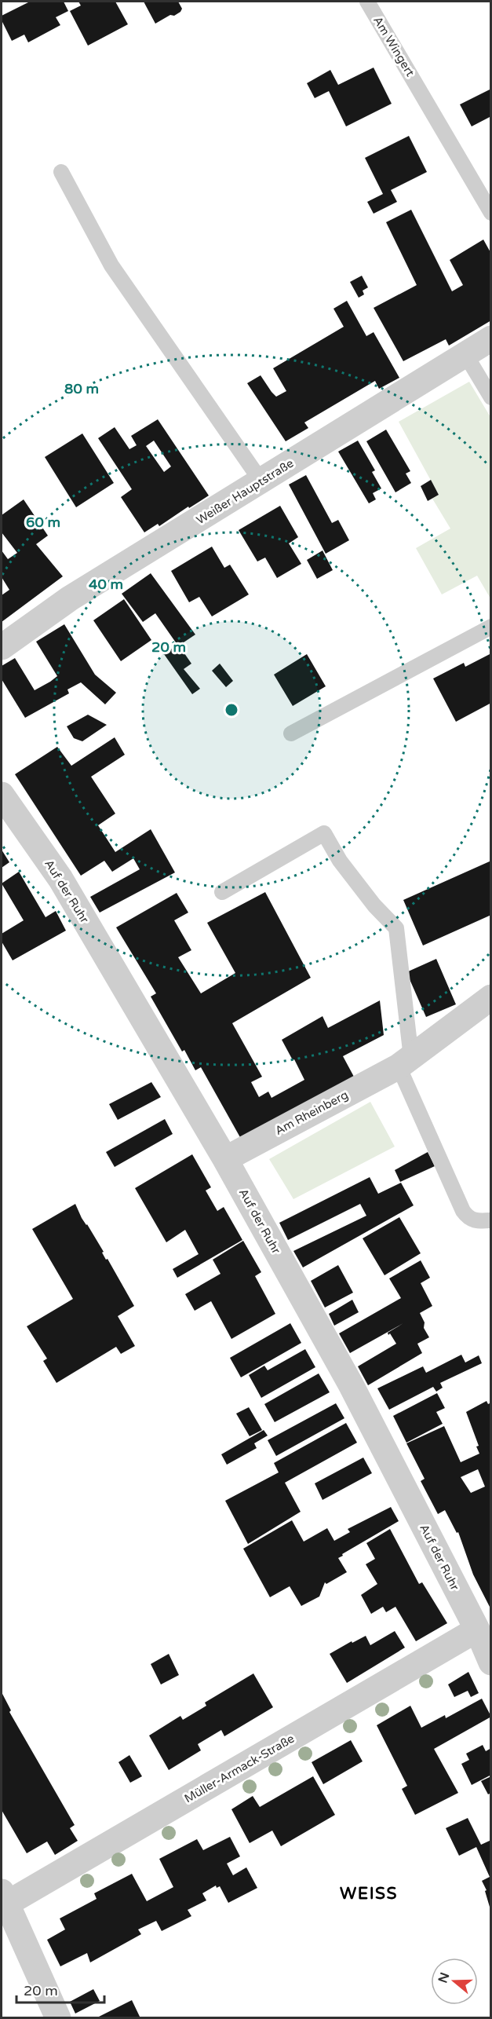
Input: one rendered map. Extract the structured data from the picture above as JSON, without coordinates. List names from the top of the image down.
{
  "streets": {
    "street": [
      "Weißer Hauptstraße",
      "Auf der Ruhr",
      "Am Rheinberg",
      "Müller-Armack-Straße"
    ],
    "lane": ["Am Wingert"]
  },
  "crossings": [
    ["Auf der Ruhr", "Am Rheinberg"],
    ["Auf der Ruhr", "Müller-Armack-Straße"]
  ],
  "districts": ["WEISS"],
  "scale_bar": "20 m",
  "north": "left",
  "rings": [
    "80 m",
    "60 m",
    "40 m",
    "20 m"
  ]
}
